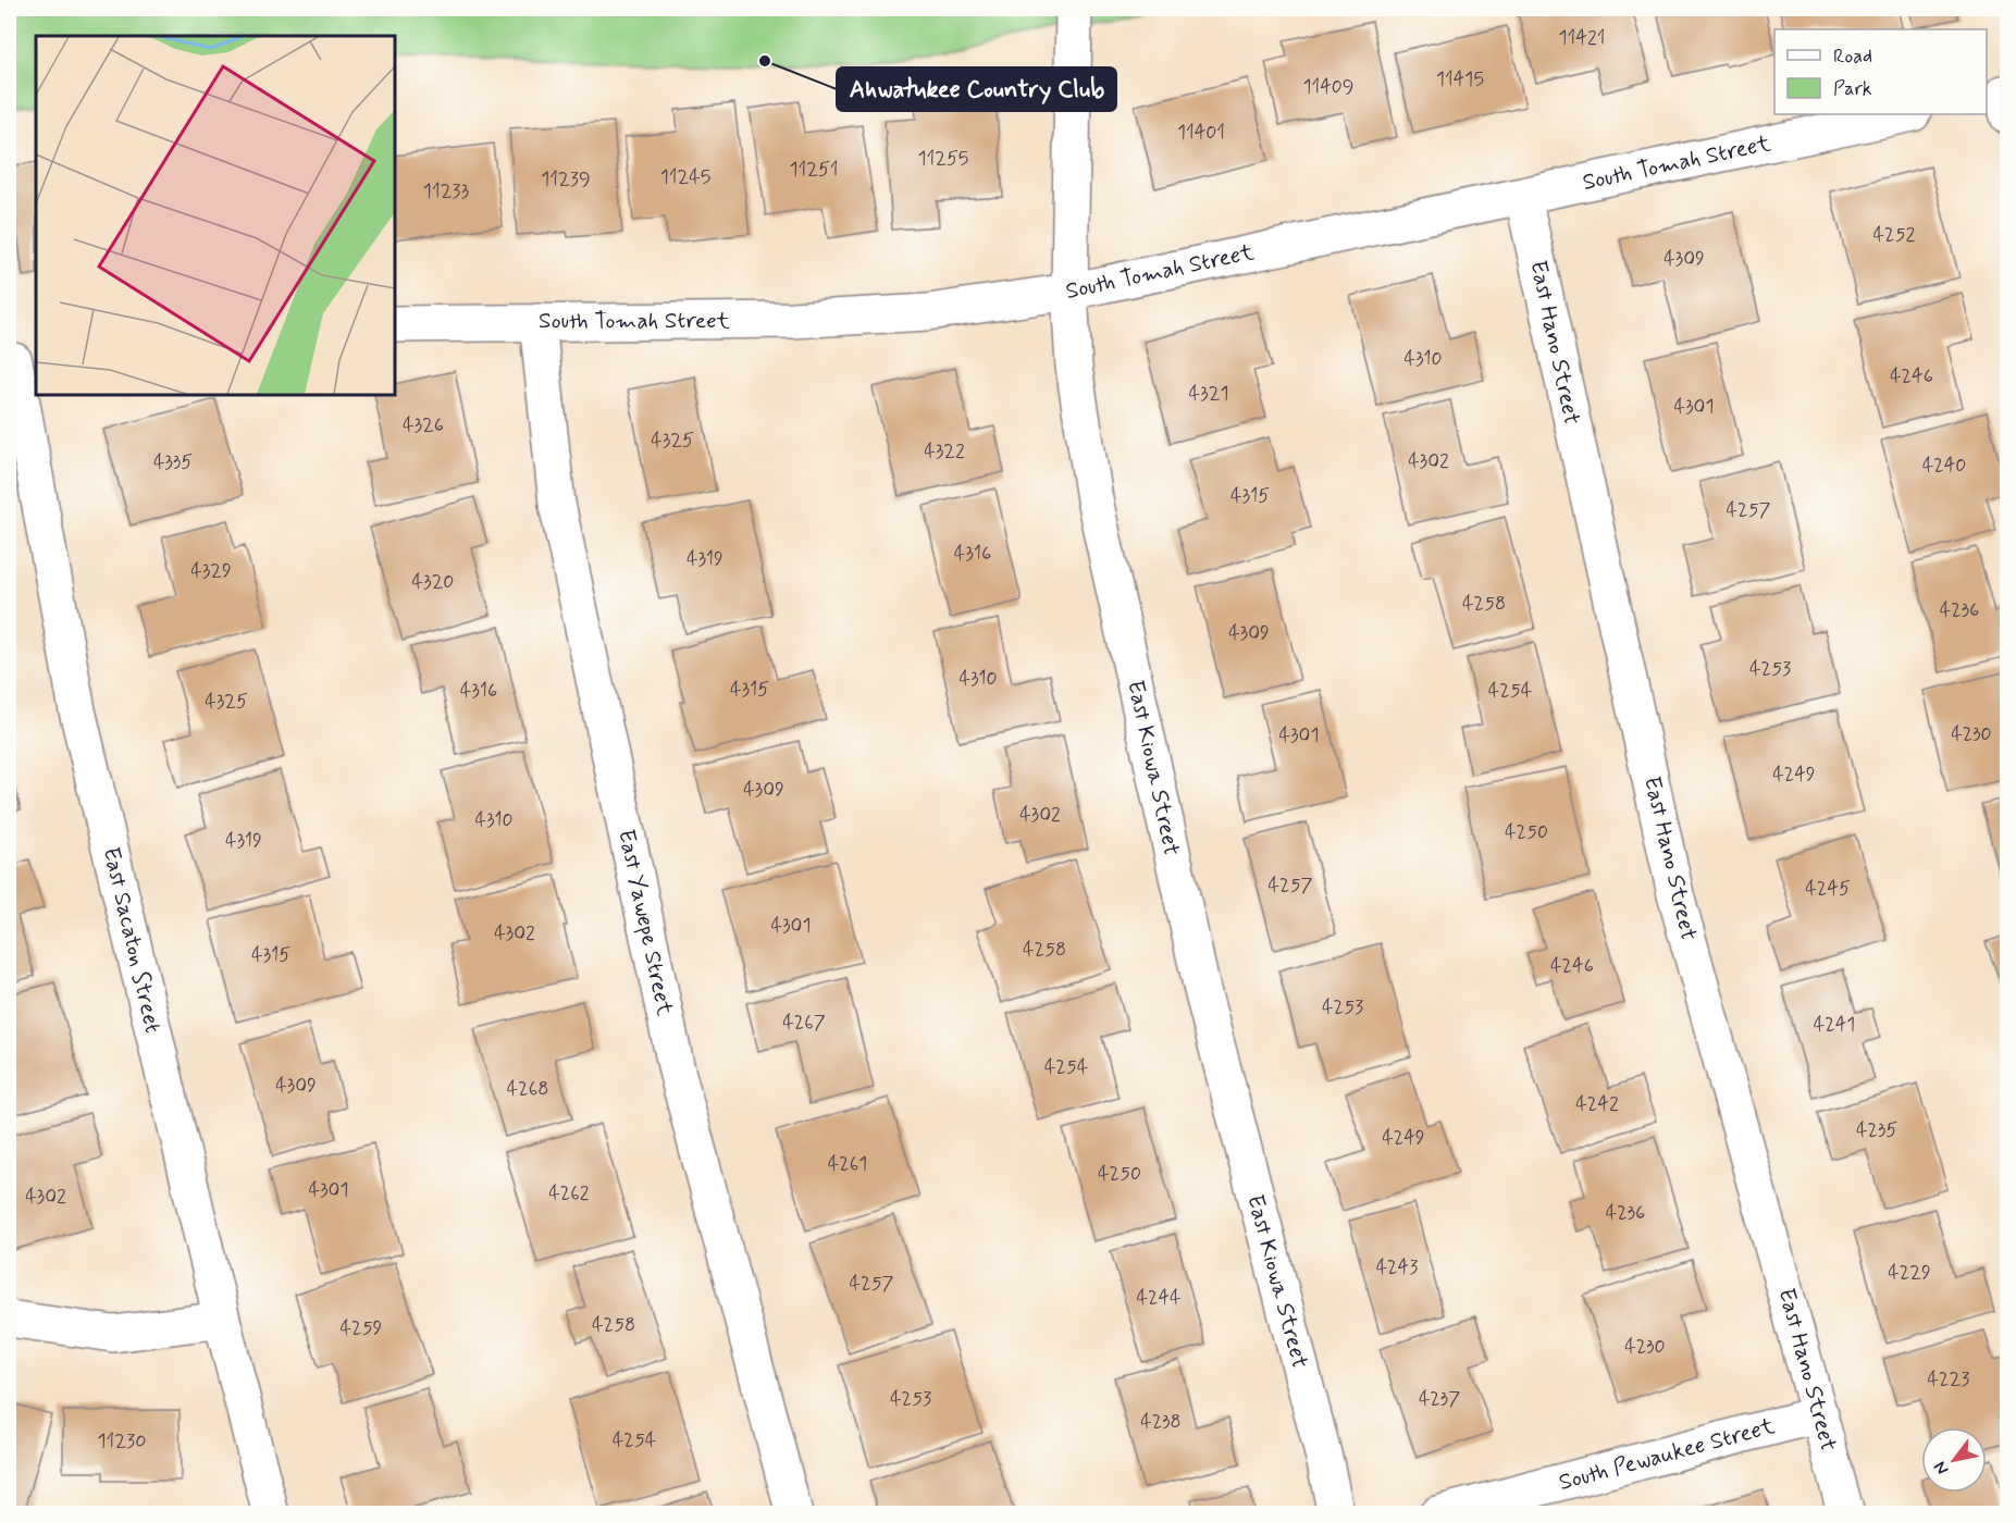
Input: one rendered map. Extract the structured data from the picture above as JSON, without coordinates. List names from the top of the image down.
{
  "streets": {
    "street": [
      "South Tomah Street",
      "East Hano Street",
      "East Kiowa Street",
      "East Yawepe Street",
      "East Sacaton Street",
      "South Pewaukee Street"
    ]
  },
  "crossings": [
    ["South Tomah Street", "East Hano Street"],
    ["South Tomah Street", "East Kiowa Street"],
    ["South Tomah Street", "East Yawepe Street"],
    ["East Hano Street", "South Pewaukee Street"]
  ],
  "places": ["Ahwatukee Country Club"],
  "house_numbers": [
    "11421",
    "11415",
    "11409",
    "11401",
    "11255",
    "11251",
    "11245",
    "11239",
    "11233",
    "4252",
    "4309",
    "4310",
    "4246",
    "4321",
    "4301",
    "4326",
    "4325",
    "4322",
    "4302",
    "4335",
    "4240",
    "4315",
    "4257",
    "4316",
    "4319",
    "4329",
    "4320",
    "4258",
    "4236",
    "4309",
    "4253",
    "4310",
    "4315",
    "4316",
    "4254",
    "4325",
    "4230",
    "4301",
    "4249",
    "4309",
    "4302",
    "4310",
    "4250",
    "4319",
    "4257",
    "4245",
    "4301",
    "4302",
    "4258",
    "4315",
    "4246",
    "4253",
    "4267",
    "4241",
    "4254",
    "4309",
    "4268",
    "4242",
    "4235",
    "4249",
    "4261",
    "4250",
    "4301",
    "4262",
    "4302",
    "4236",
    "4243",
    "4229",
    "4257",
    "4244",
    "4258",
    "4259",
    "4230",
    "4223",
    "4253",
    "4237",
    "4238",
    "4254",
    "11230"
  ],
  "legend": ["Road", "Park"],
  "north": "bottom left"
}
